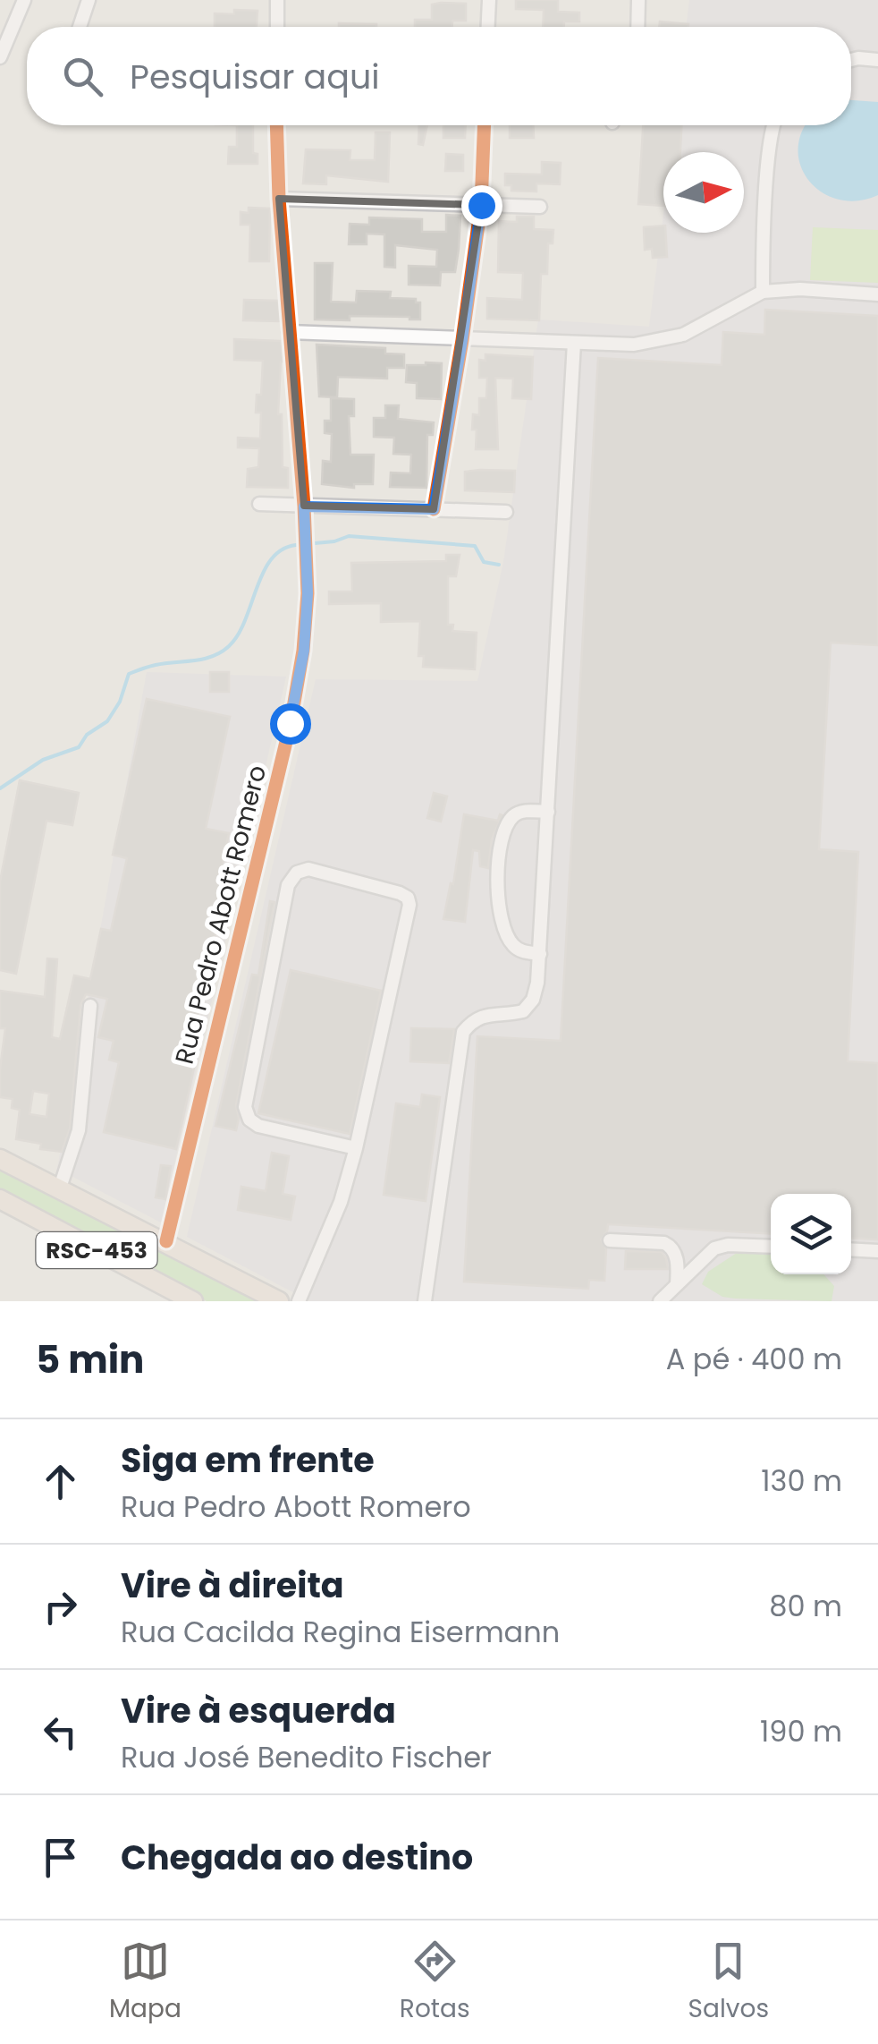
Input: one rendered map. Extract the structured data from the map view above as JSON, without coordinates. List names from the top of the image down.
{
  "streets": {
    "highway": ["RSC-453"],
    "street": ["Rua Pedro Abott Romero"]
  },
  "north": "right",
  "page": {
    "search": "Pesquisar aqui",
    "heading": ["5 min", "A pé · 400 m"],
    "list": [
      ["Siga em frente", "Rua Pedro Abott Romero", "130 m"],
      ["Vire à direita", "Rua Cacilda Regina Eisermann", "80 m"],
      ["Vire à esquerda", "Rua José Benedito Fischer", "190 m"],
      "Chegada ao destino"
    ],
    "nav": ["Mapa", "Rotas", "Salvos"]
  }
}
